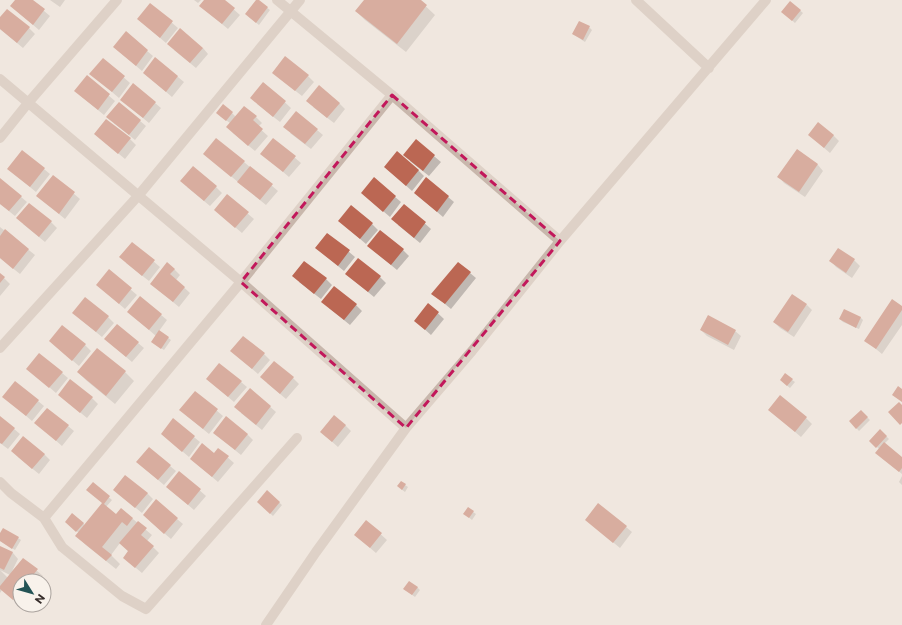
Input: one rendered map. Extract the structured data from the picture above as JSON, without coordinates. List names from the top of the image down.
{
  "north": "bottom right"
}
